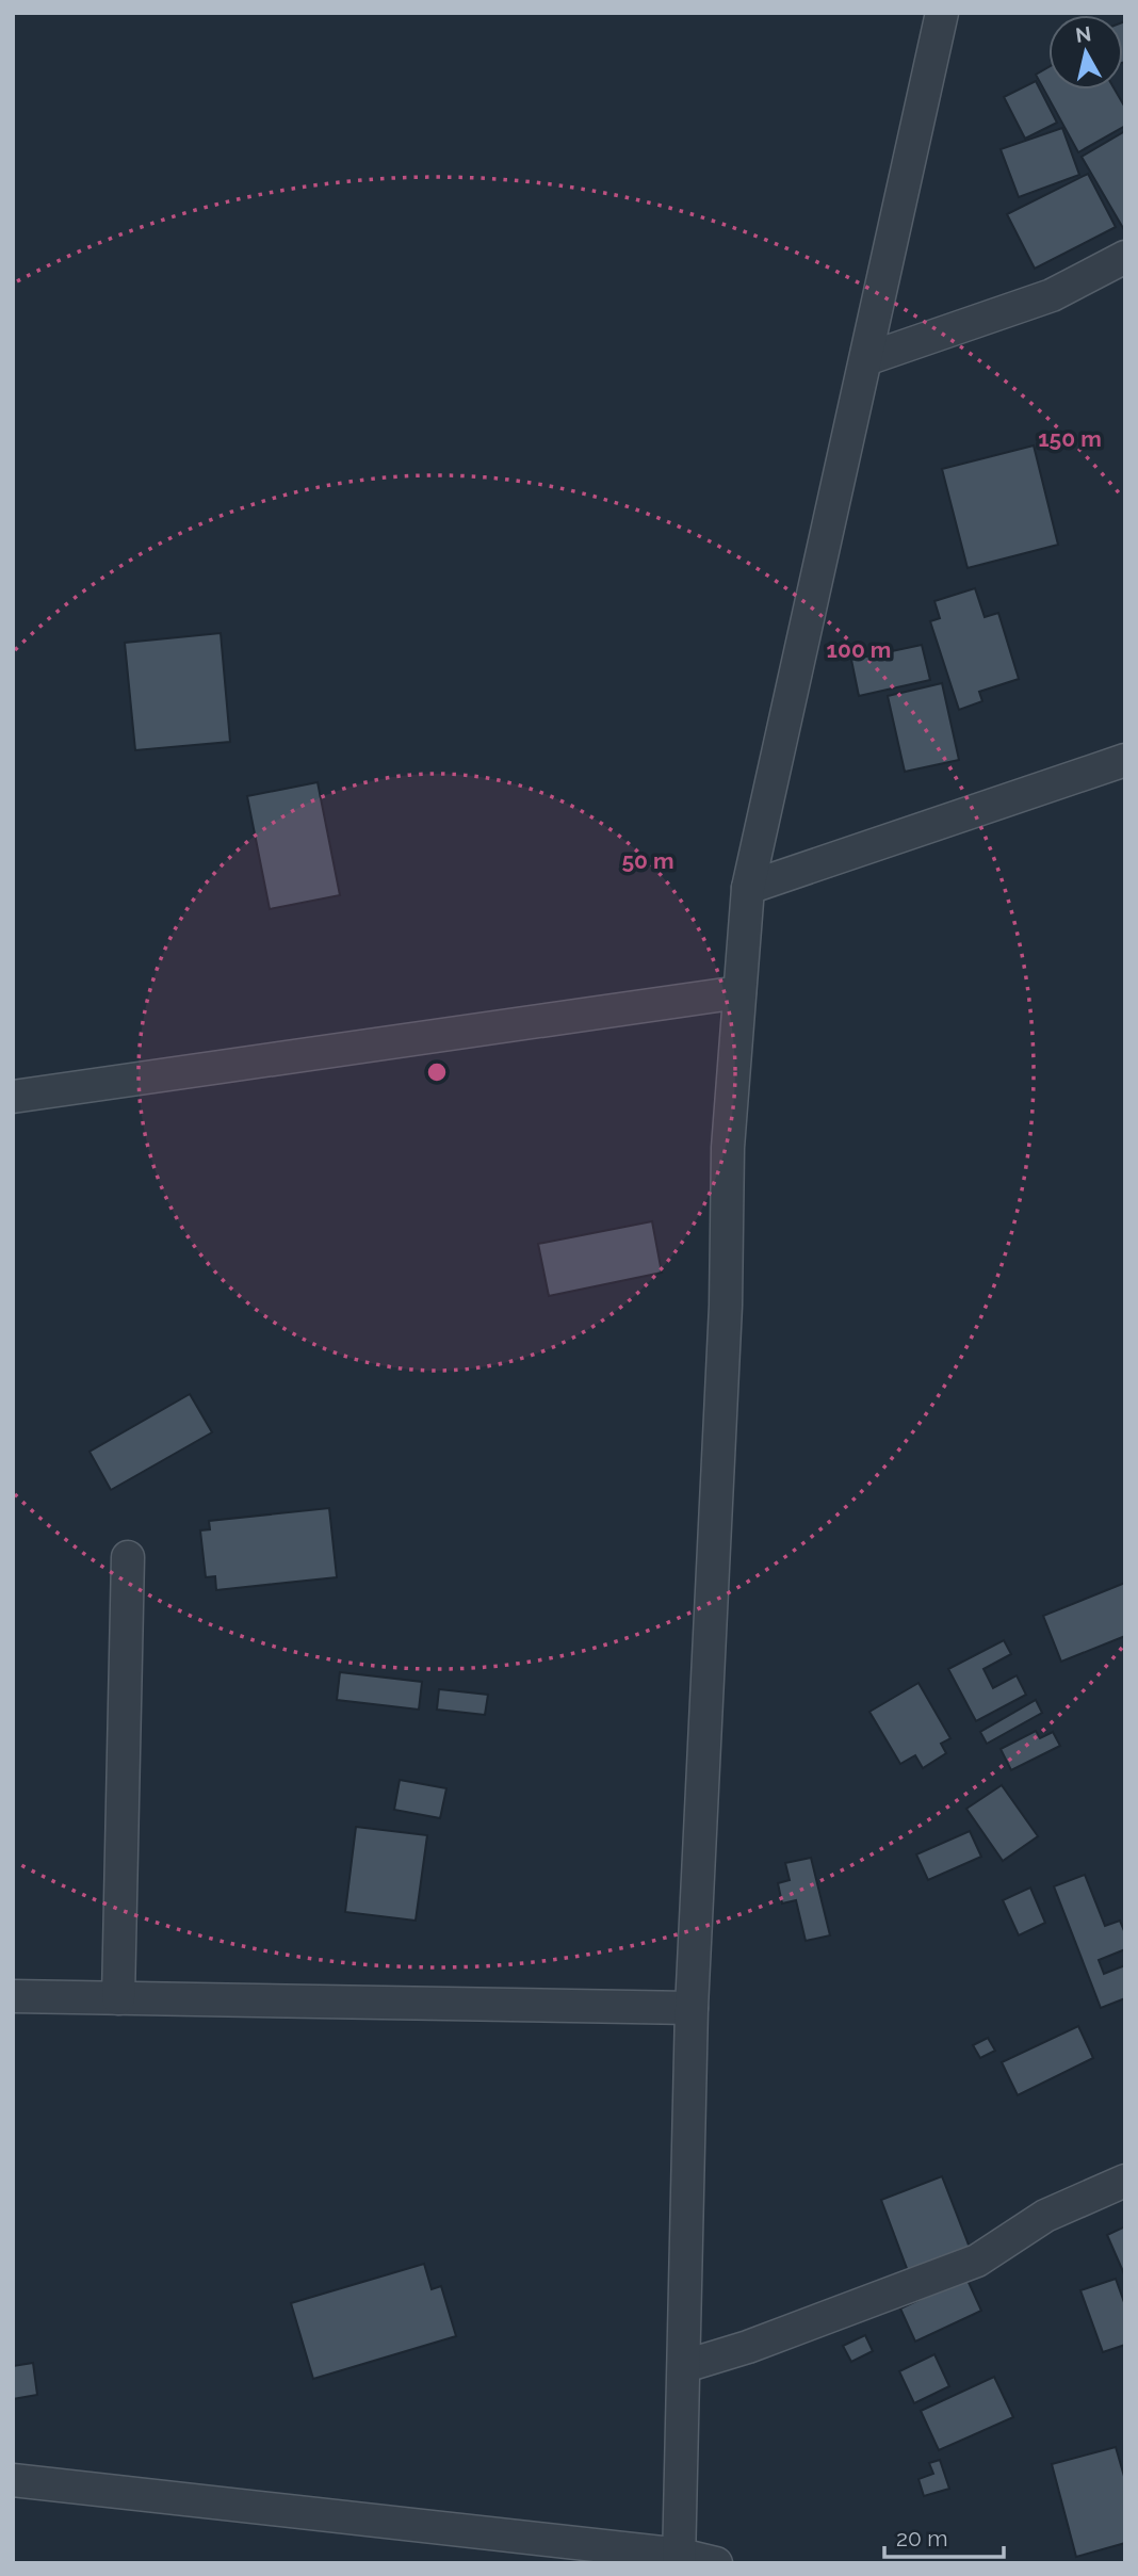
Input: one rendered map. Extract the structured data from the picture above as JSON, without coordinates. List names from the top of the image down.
{
  "scale_bar": "20 m",
  "north": "top",
  "rings": ["150 m", "100 m", "50 m"]
}
